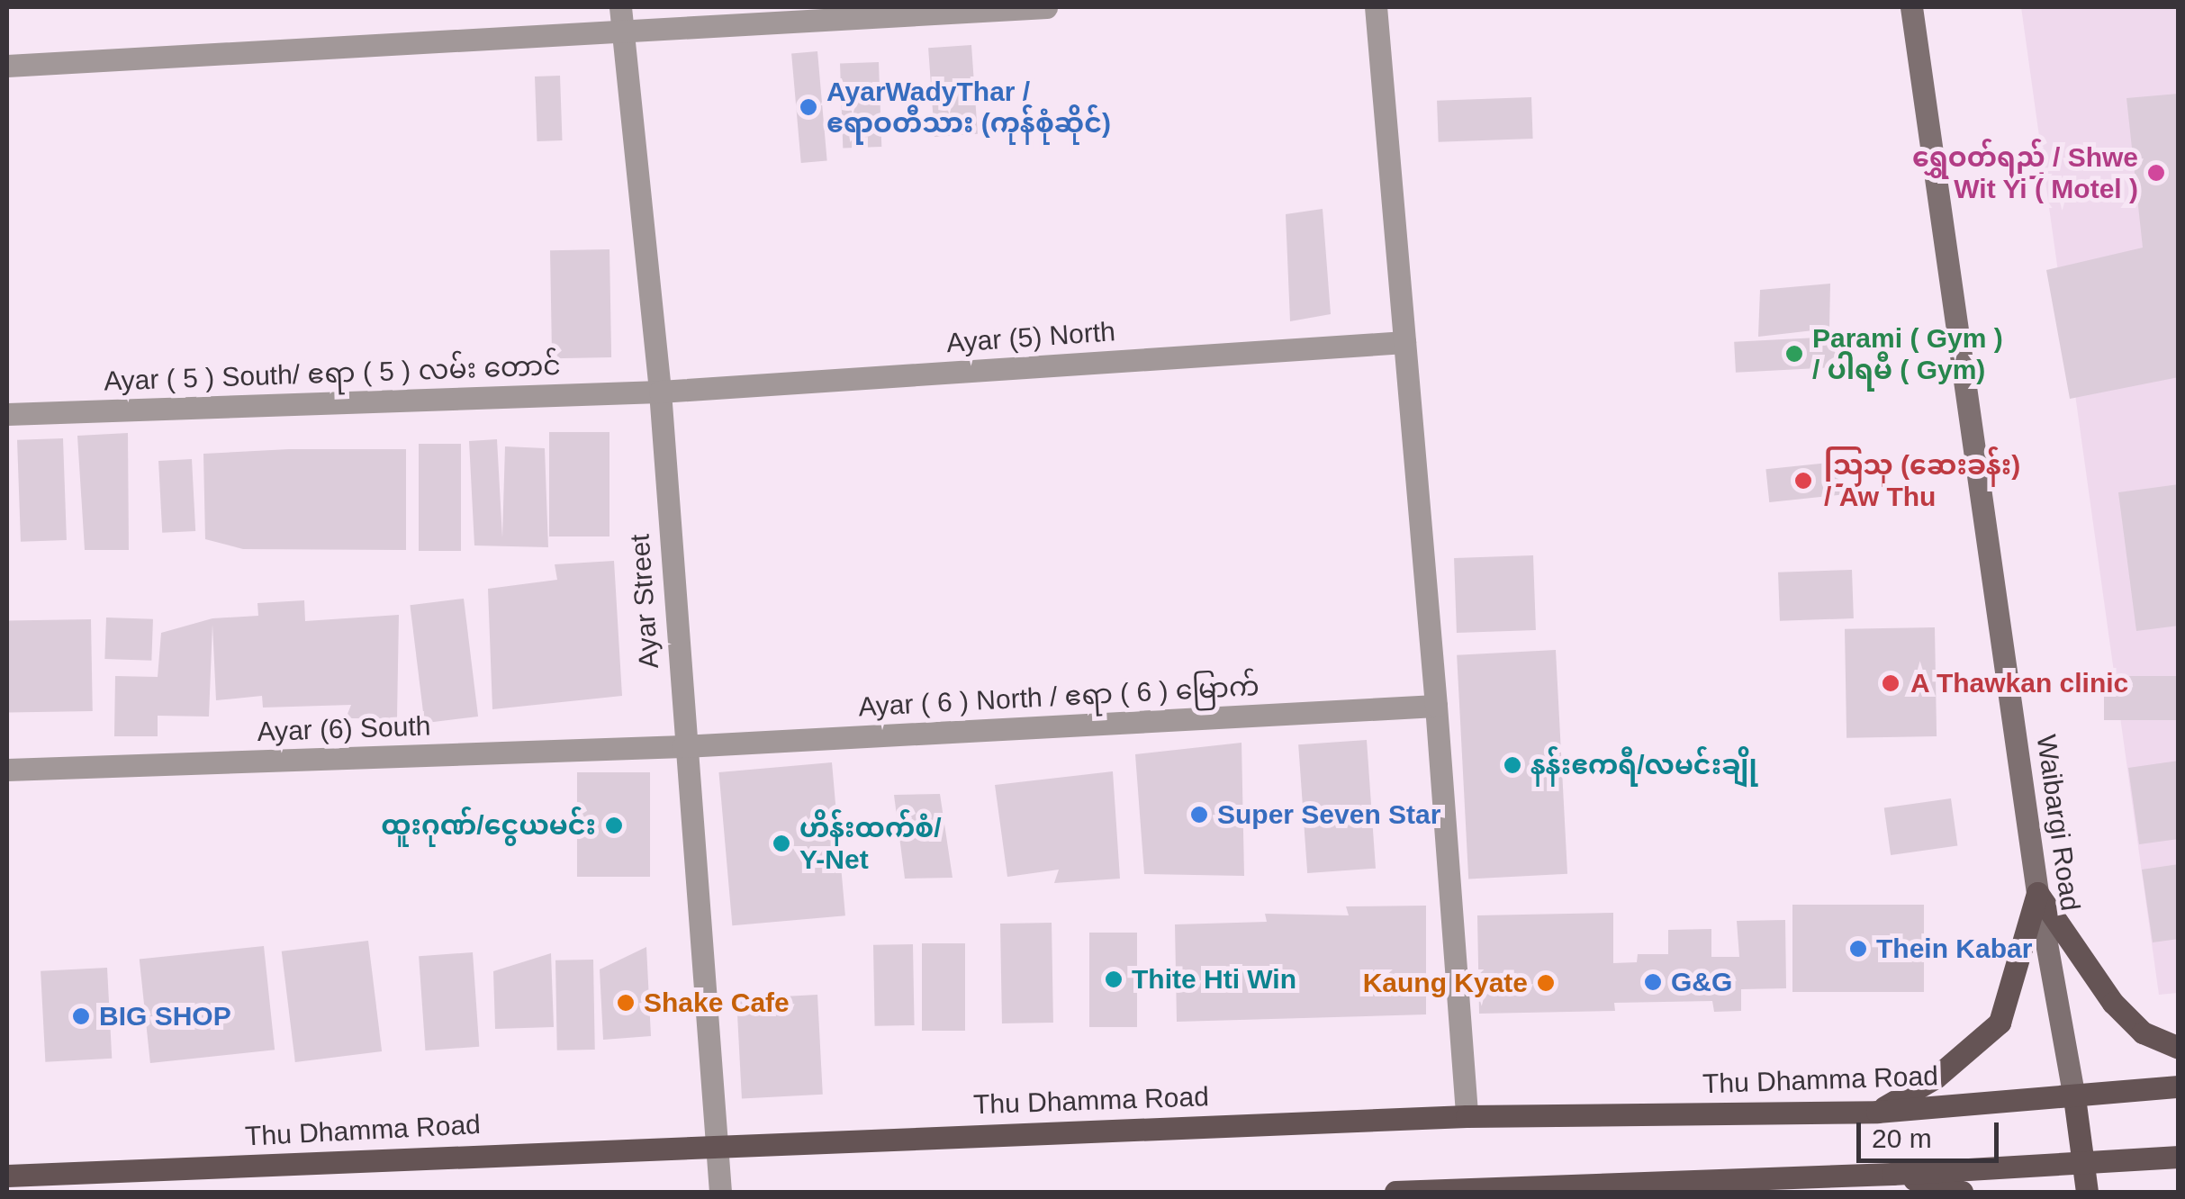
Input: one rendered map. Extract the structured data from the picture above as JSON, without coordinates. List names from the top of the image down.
{
  "streets": {
    "main road": ["Waibargi Road", "Thu Dhamma Road"],
    "street": [
      "Ayar (5) North",
      "Ayar ( 5 ) South/ ဧရာ ( 5 ) လမ်း တောင်",
      "Ayar Street",
      "Ayar ( 6 ) North / ဧရာ ( 6 ) မြောက်",
      "Ayar (6) South"
    ]
  },
  "crossings": [
    ["Ayar (5) North", "Ayar ( 5 ) South/ ဧရာ ( 5 ) လမ်း တောင်"],
    ["Ayar (5) North", "Ayar Street"],
    ["Ayar ( 5 ) South/ ဧရာ ( 5 ) လမ်း တောင်", "Ayar Street"],
    ["Ayar Street", "Ayar ( 6 ) North / ဧရာ ( 6 ) မြောက်"],
    ["Ayar Street", "Ayar (6) South"],
    ["Ayar Street", "Thu Dhamma Road"],
    ["Ayar ( 6 ) North / ဧရာ ( 6 ) မြောက်", "Ayar (6) South"],
    ["Waibargi Road", "Thu Dhamma Road"]
  ],
  "places": [
    "AyarWadyThar / ဧရာဝတီသား (ကုန်စုံဆိုင်)",
    "ရွှေဝတ်ရည် / Shwe Wit Yi ( Motel )",
    "Parami ( Gym ) / ပါရမီ ( Gym)",
    "သြသု (ဆေးခန်း) / Aw Thu",
    "A Thawkan clinic",
    "နန်းဧကရီ/လမင်းချို",
    "Super Seven Star",
    "ထူးဂုဏ်/ငွေယမင်း",
    "ဟိန်းထက်စံ/ Y-Net",
    "Thein Kabar",
    "Thite Hti Win",
    "G&G",
    "Kaung Kyate",
    "Shake Cafe",
    "BIG SHOP"
  ],
  "scale_bar": "20 m"
}
